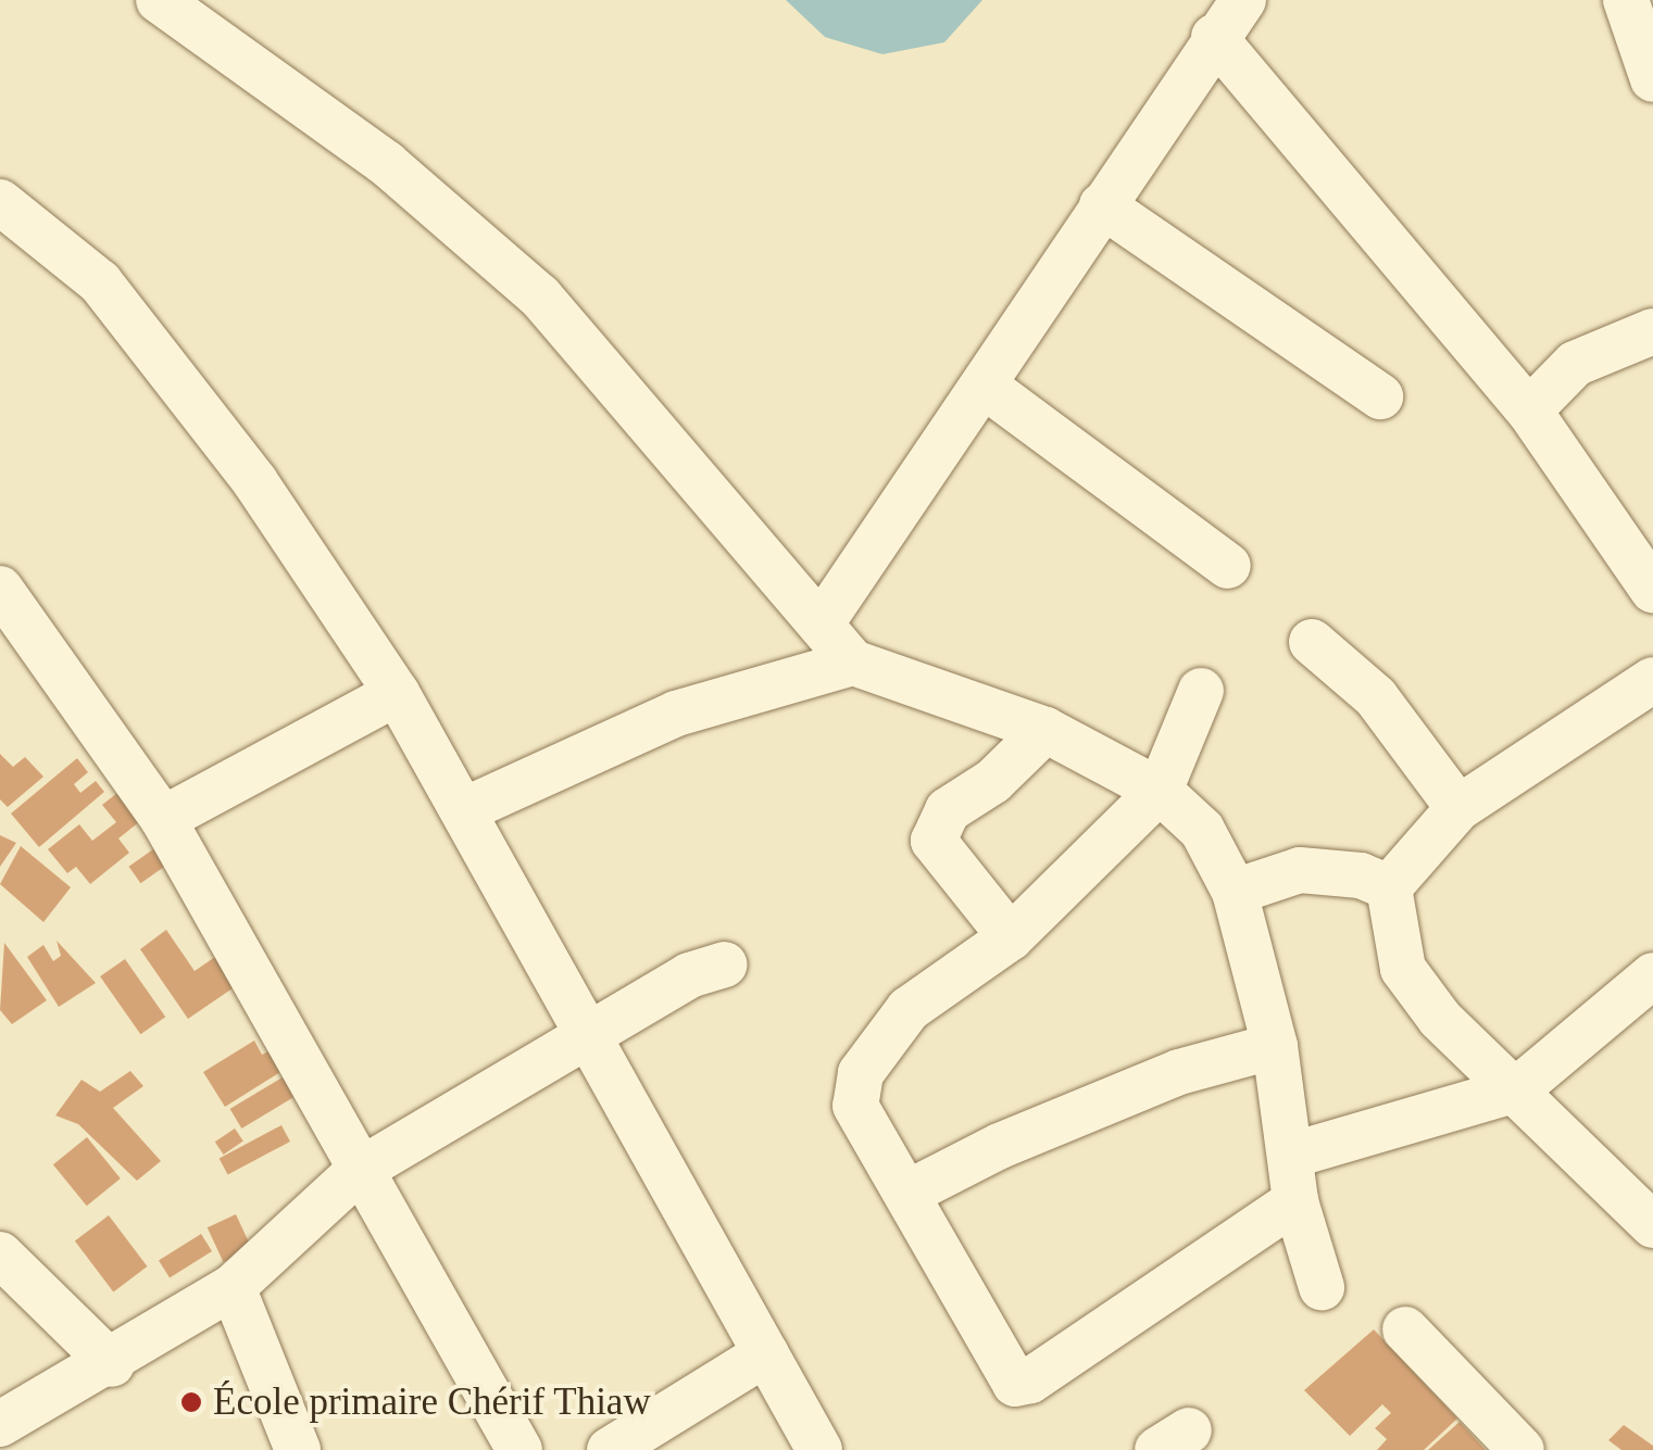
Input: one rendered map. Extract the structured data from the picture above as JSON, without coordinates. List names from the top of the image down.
{
  "places": ["École primaire Chérif Thiaw"]
}
